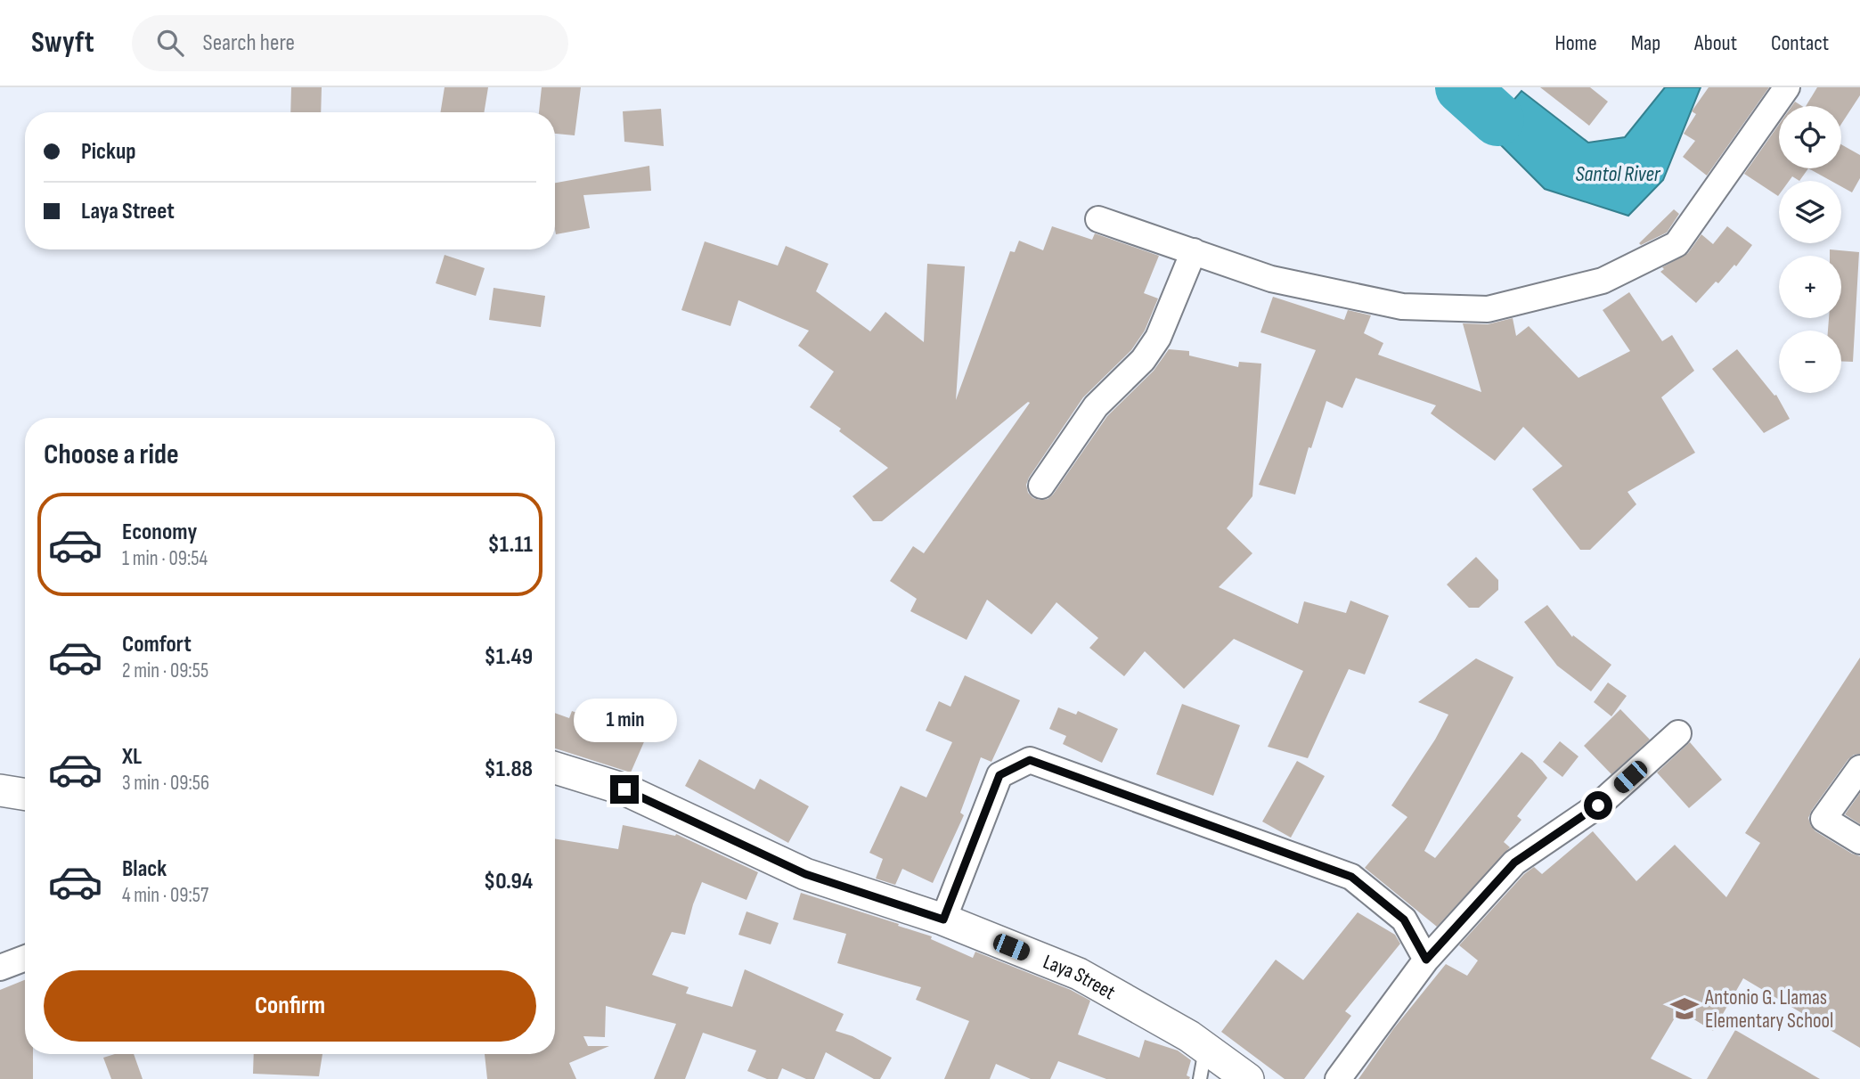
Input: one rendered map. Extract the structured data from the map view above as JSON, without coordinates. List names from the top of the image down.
{
  "streets": {
    "street": ["Laya Street"]
  },
  "water": ["Santol River"],
  "places": {
    "school or university": ["Antonio G. Llamas Elementary School"]
  },
  "page": {
    "header": "Swyft",
    "search": "Search here",
    "nav": [
      "Home",
      "Map",
      "About",
      "Contact"
    ],
    "map_buttons": ["+", "−"],
    "banner": ["Pickup", "Laya Street"],
    "heading": "Choose a ride",
    "list": [
      {
        "name": "Economy",
        "note": "1 min · 09:54",
        "value": "$1.11"
      },
      {
        "name": "Comfort",
        "note": "2 min · 09:55",
        "value": "$1.49"
      },
      {
        "name": "XL",
        "note": "3 min · 09:56",
        "value": "$1.88"
      },
      {
        "name": "Black",
        "note": "4 min · 09:57",
        "value": "$0.94"
      }
    ],
    "bubble": "1 min",
    "buttons": "Confirm"
  }
}
